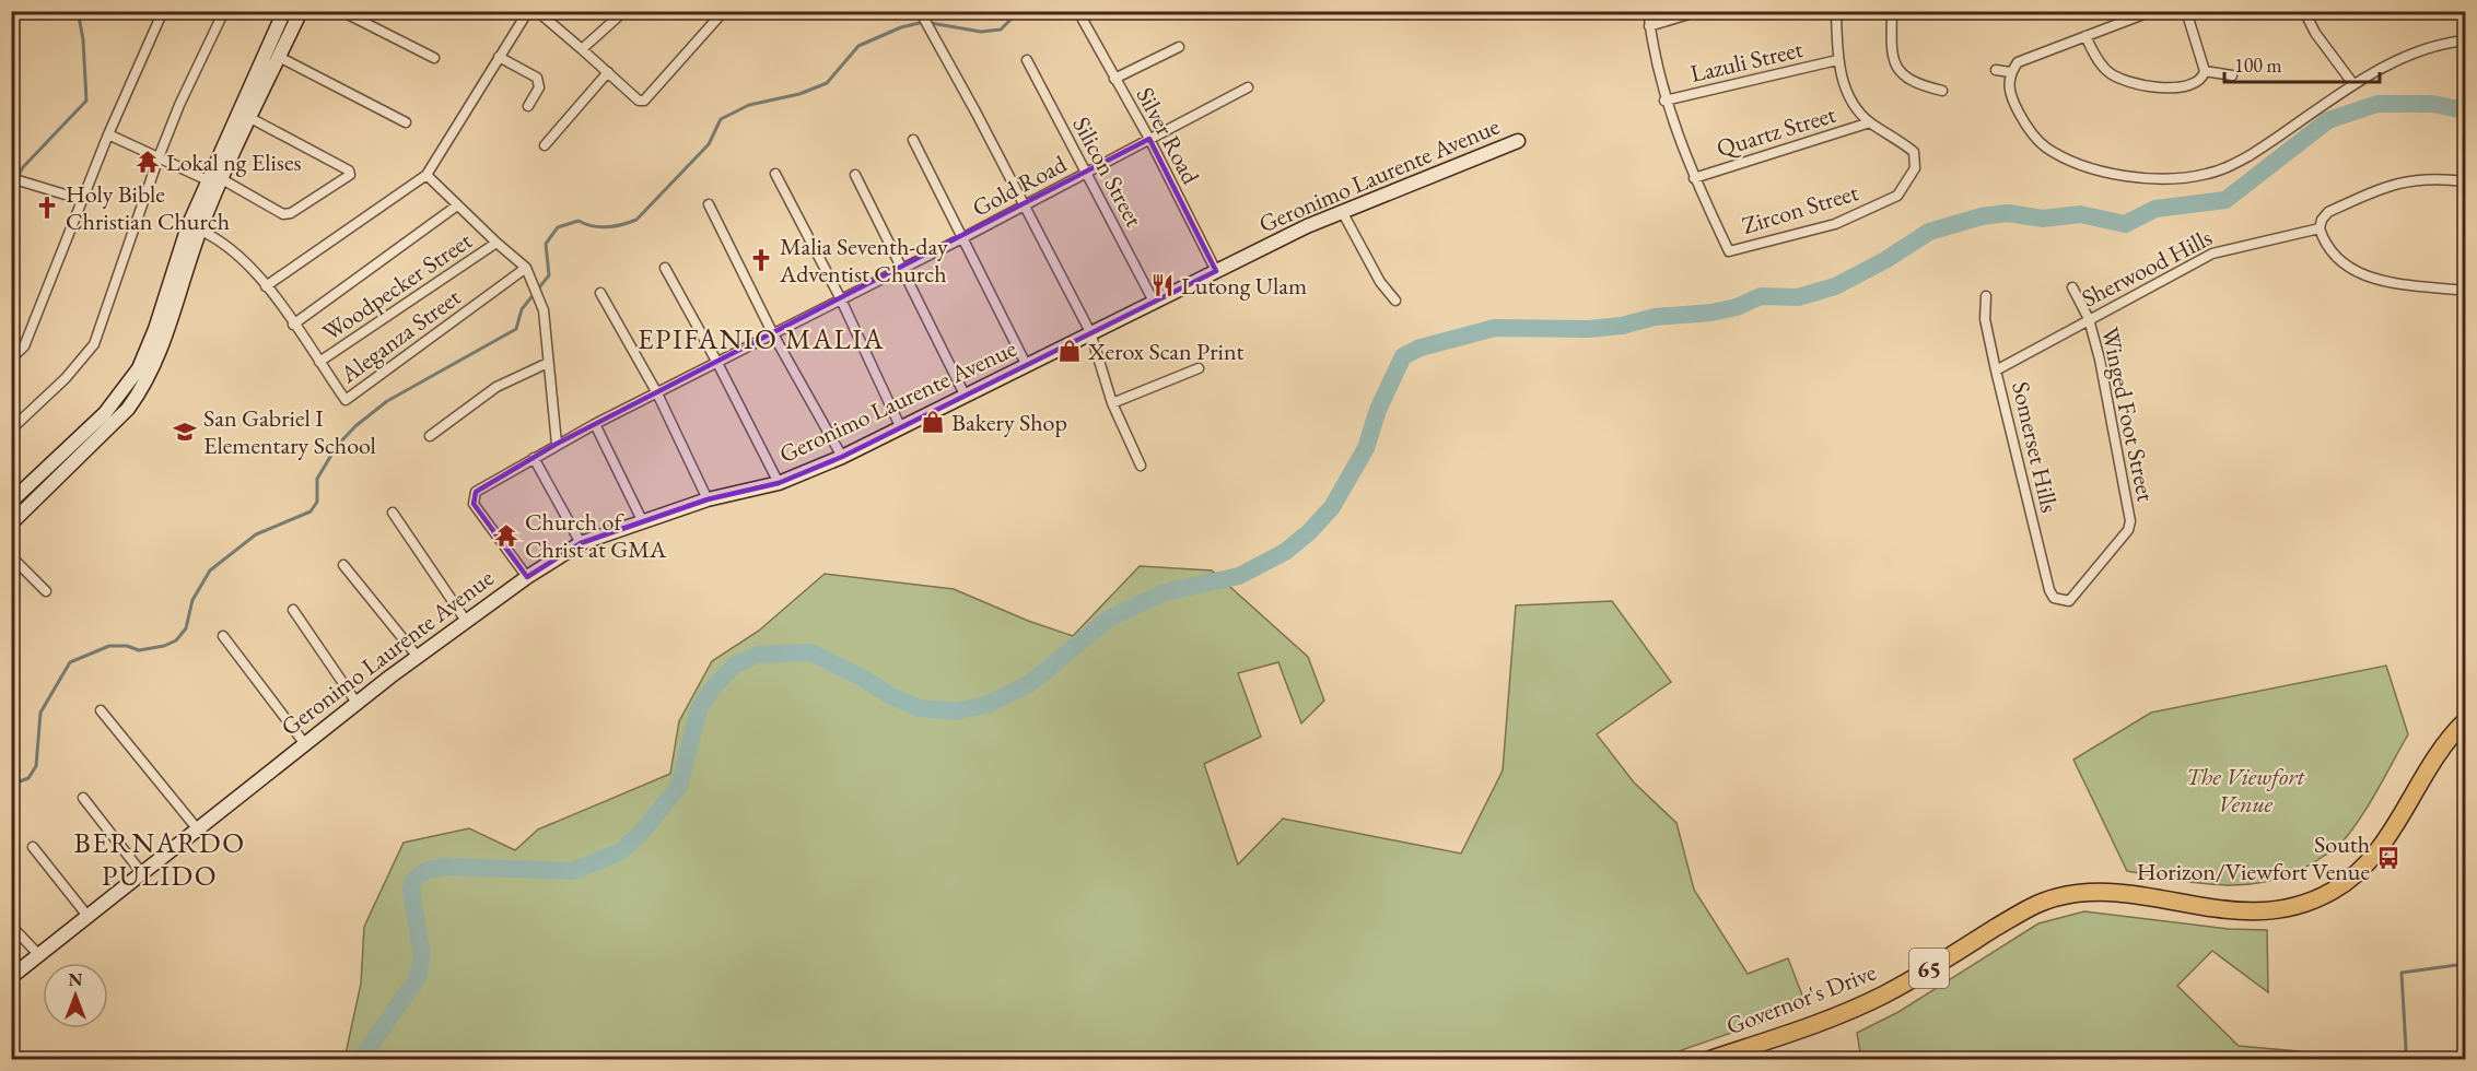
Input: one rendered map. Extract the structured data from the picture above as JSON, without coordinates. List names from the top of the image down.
{
  "streets": {
    "highway": ["65", "Governor's Drive"],
    "street": [
      "Lazuli Street",
      "Quartz Street",
      "Silver Road",
      "Silicon Street",
      "Geronimo Laurente Avenue",
      "Gold Road",
      "Zircon Street",
      "Sherwood Hills",
      "Woodpecker Street",
      "Aleganza Street",
      "Winged Foot Street",
      "Somerset Hills"
    ]
  },
  "crossings": [
    ["Quartz Street", "Zircon Street"],
    ["Silver Road", "Geronimo Laurente Avenue"],
    ["Silver Road", "Gold Road"],
    ["Silicon Street", "Geronimo Laurente Avenue"],
    ["Silicon Street", "Gold Road"],
    ["Sherwood Hills", "Winged Foot Street"],
    ["Sherwood Hills", "Somerset Hills"],
    ["Woodpecker Street", "Aleganza Street"],
    ["Winged Foot Street", "Somerset Hills"]
  ],
  "districts": ["EPIFANIO MALIA", "BERNARDO PULIDO"],
  "parks": ["The Viewfort Venue"],
  "places": {
    "temple": ["Lokal ng Elises", "Church of Christ at GMA"],
    "church": ["Holy Bible Christian Church", "Malia Seventh-day Adventist Church"],
    "restaurant": ["Lutong Ulam"],
    "shop": ["Xerox Scan Print", "Bakery Shop"],
    "school or university": ["San Gabriel I Elementary School"],
    "bus stop": ["South Horizon/Viewfort Venue"]
  },
  "scale_bar": "100 m",
  "north": "top"
}
